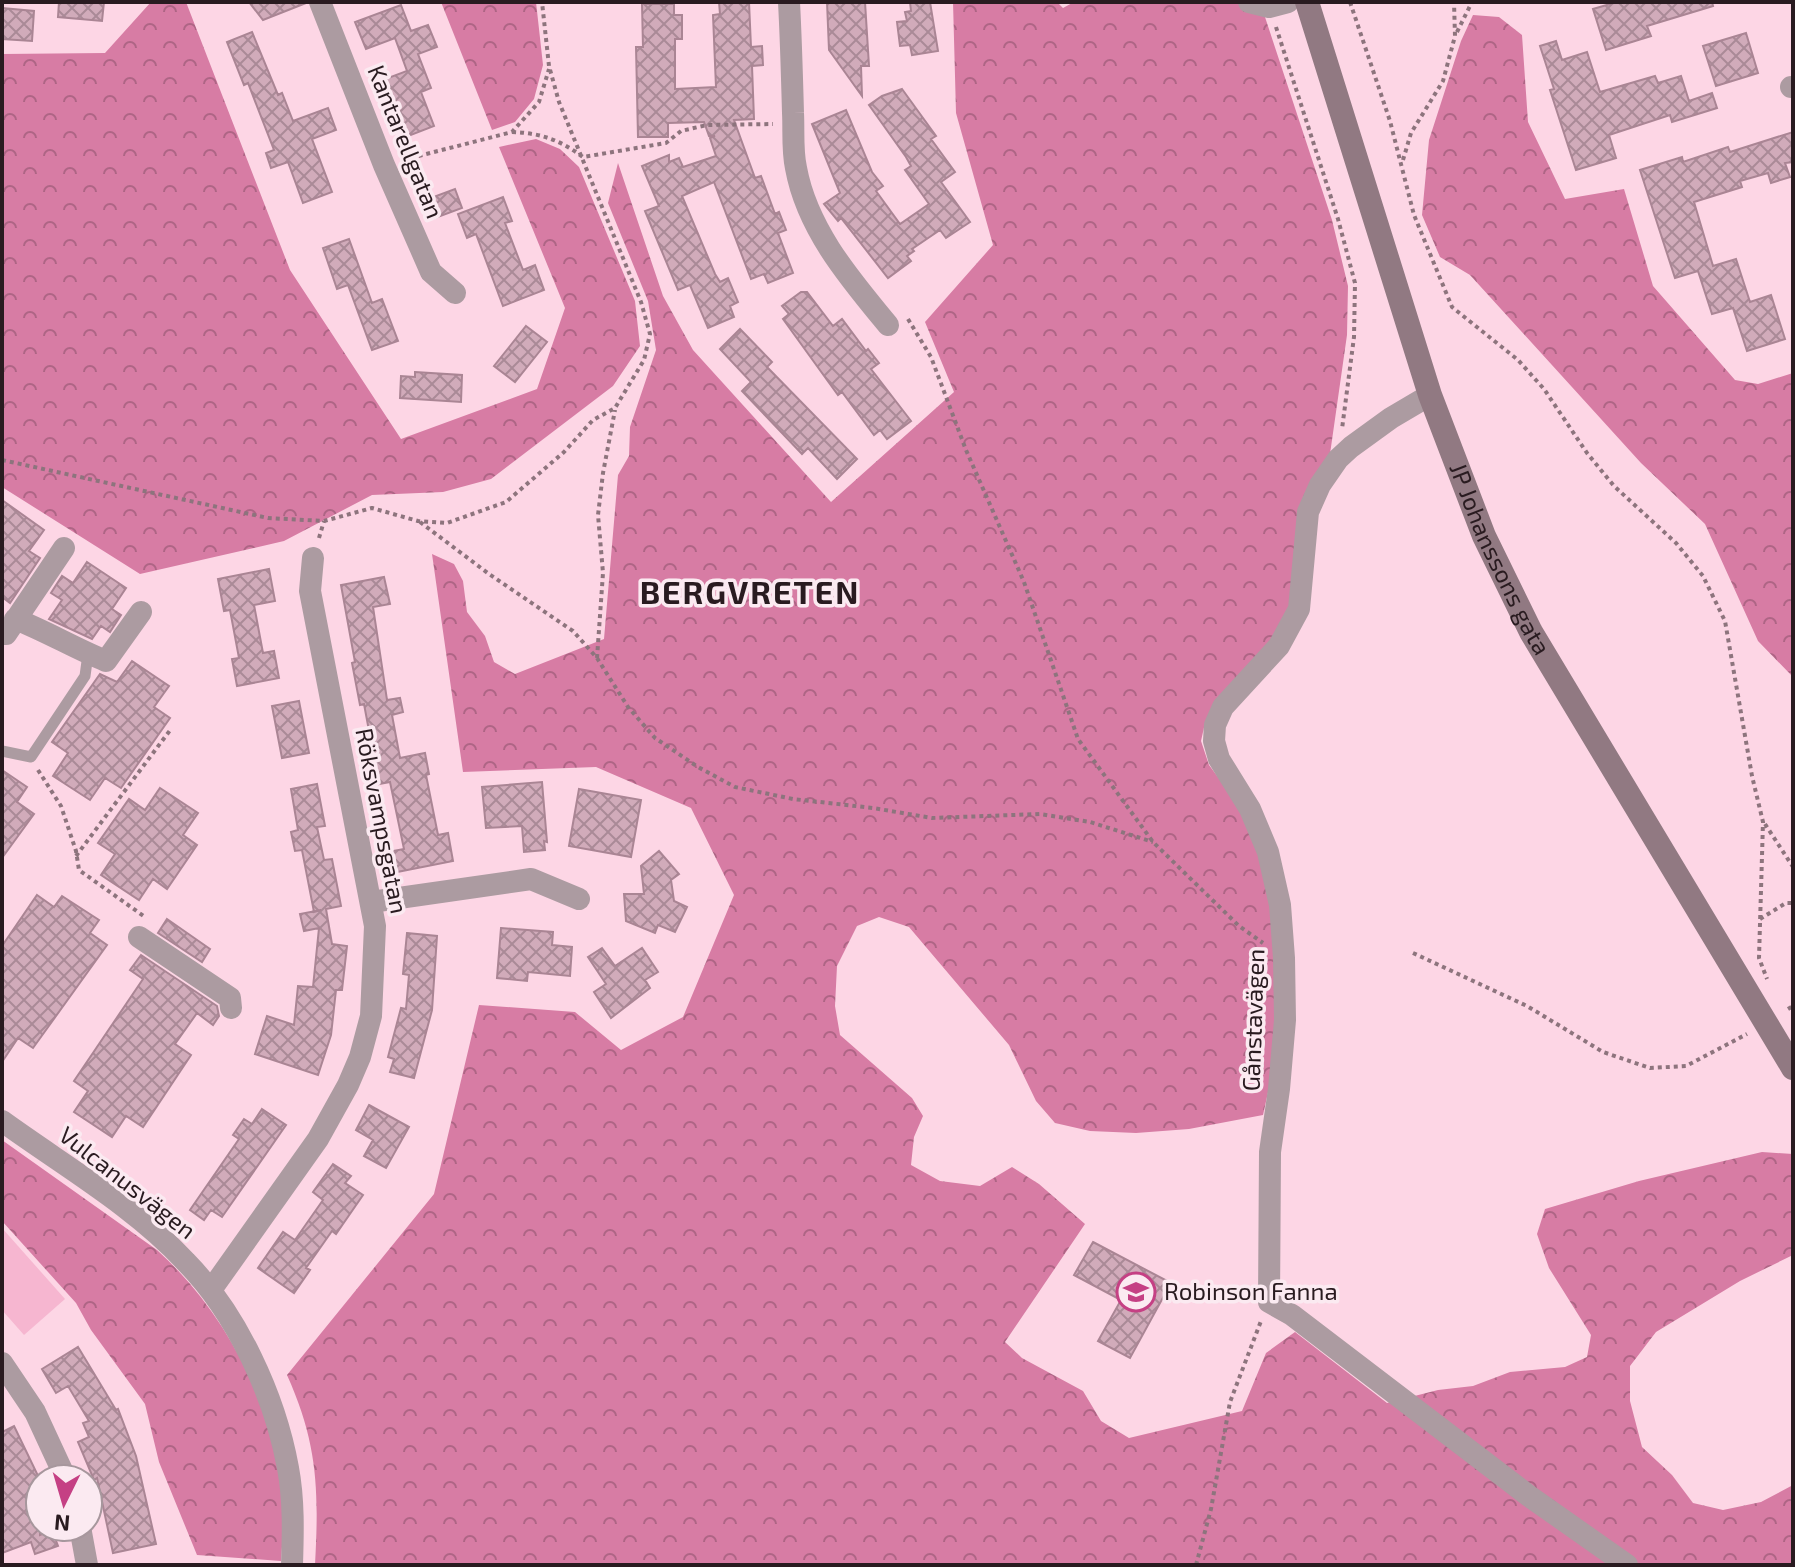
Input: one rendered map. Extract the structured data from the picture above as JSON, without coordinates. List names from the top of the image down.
{
  "streets": {
    "street": [
      "Kantarellgatan",
      "JP Johanssons gata",
      "Röksvampsgatan",
      "Gånstavägen",
      "Vulcanusvägen"
    ]
  },
  "crossings": [
    ["JP Johanssons gata", "Gånstavägen"],
    ["Röksvampsgatan", "Vulcanusvägen"]
  ],
  "districts": ["BERGVRETEN"],
  "places": {
    "school or university": ["Robinson Fanna"]
  },
  "north": "bottom"
}
